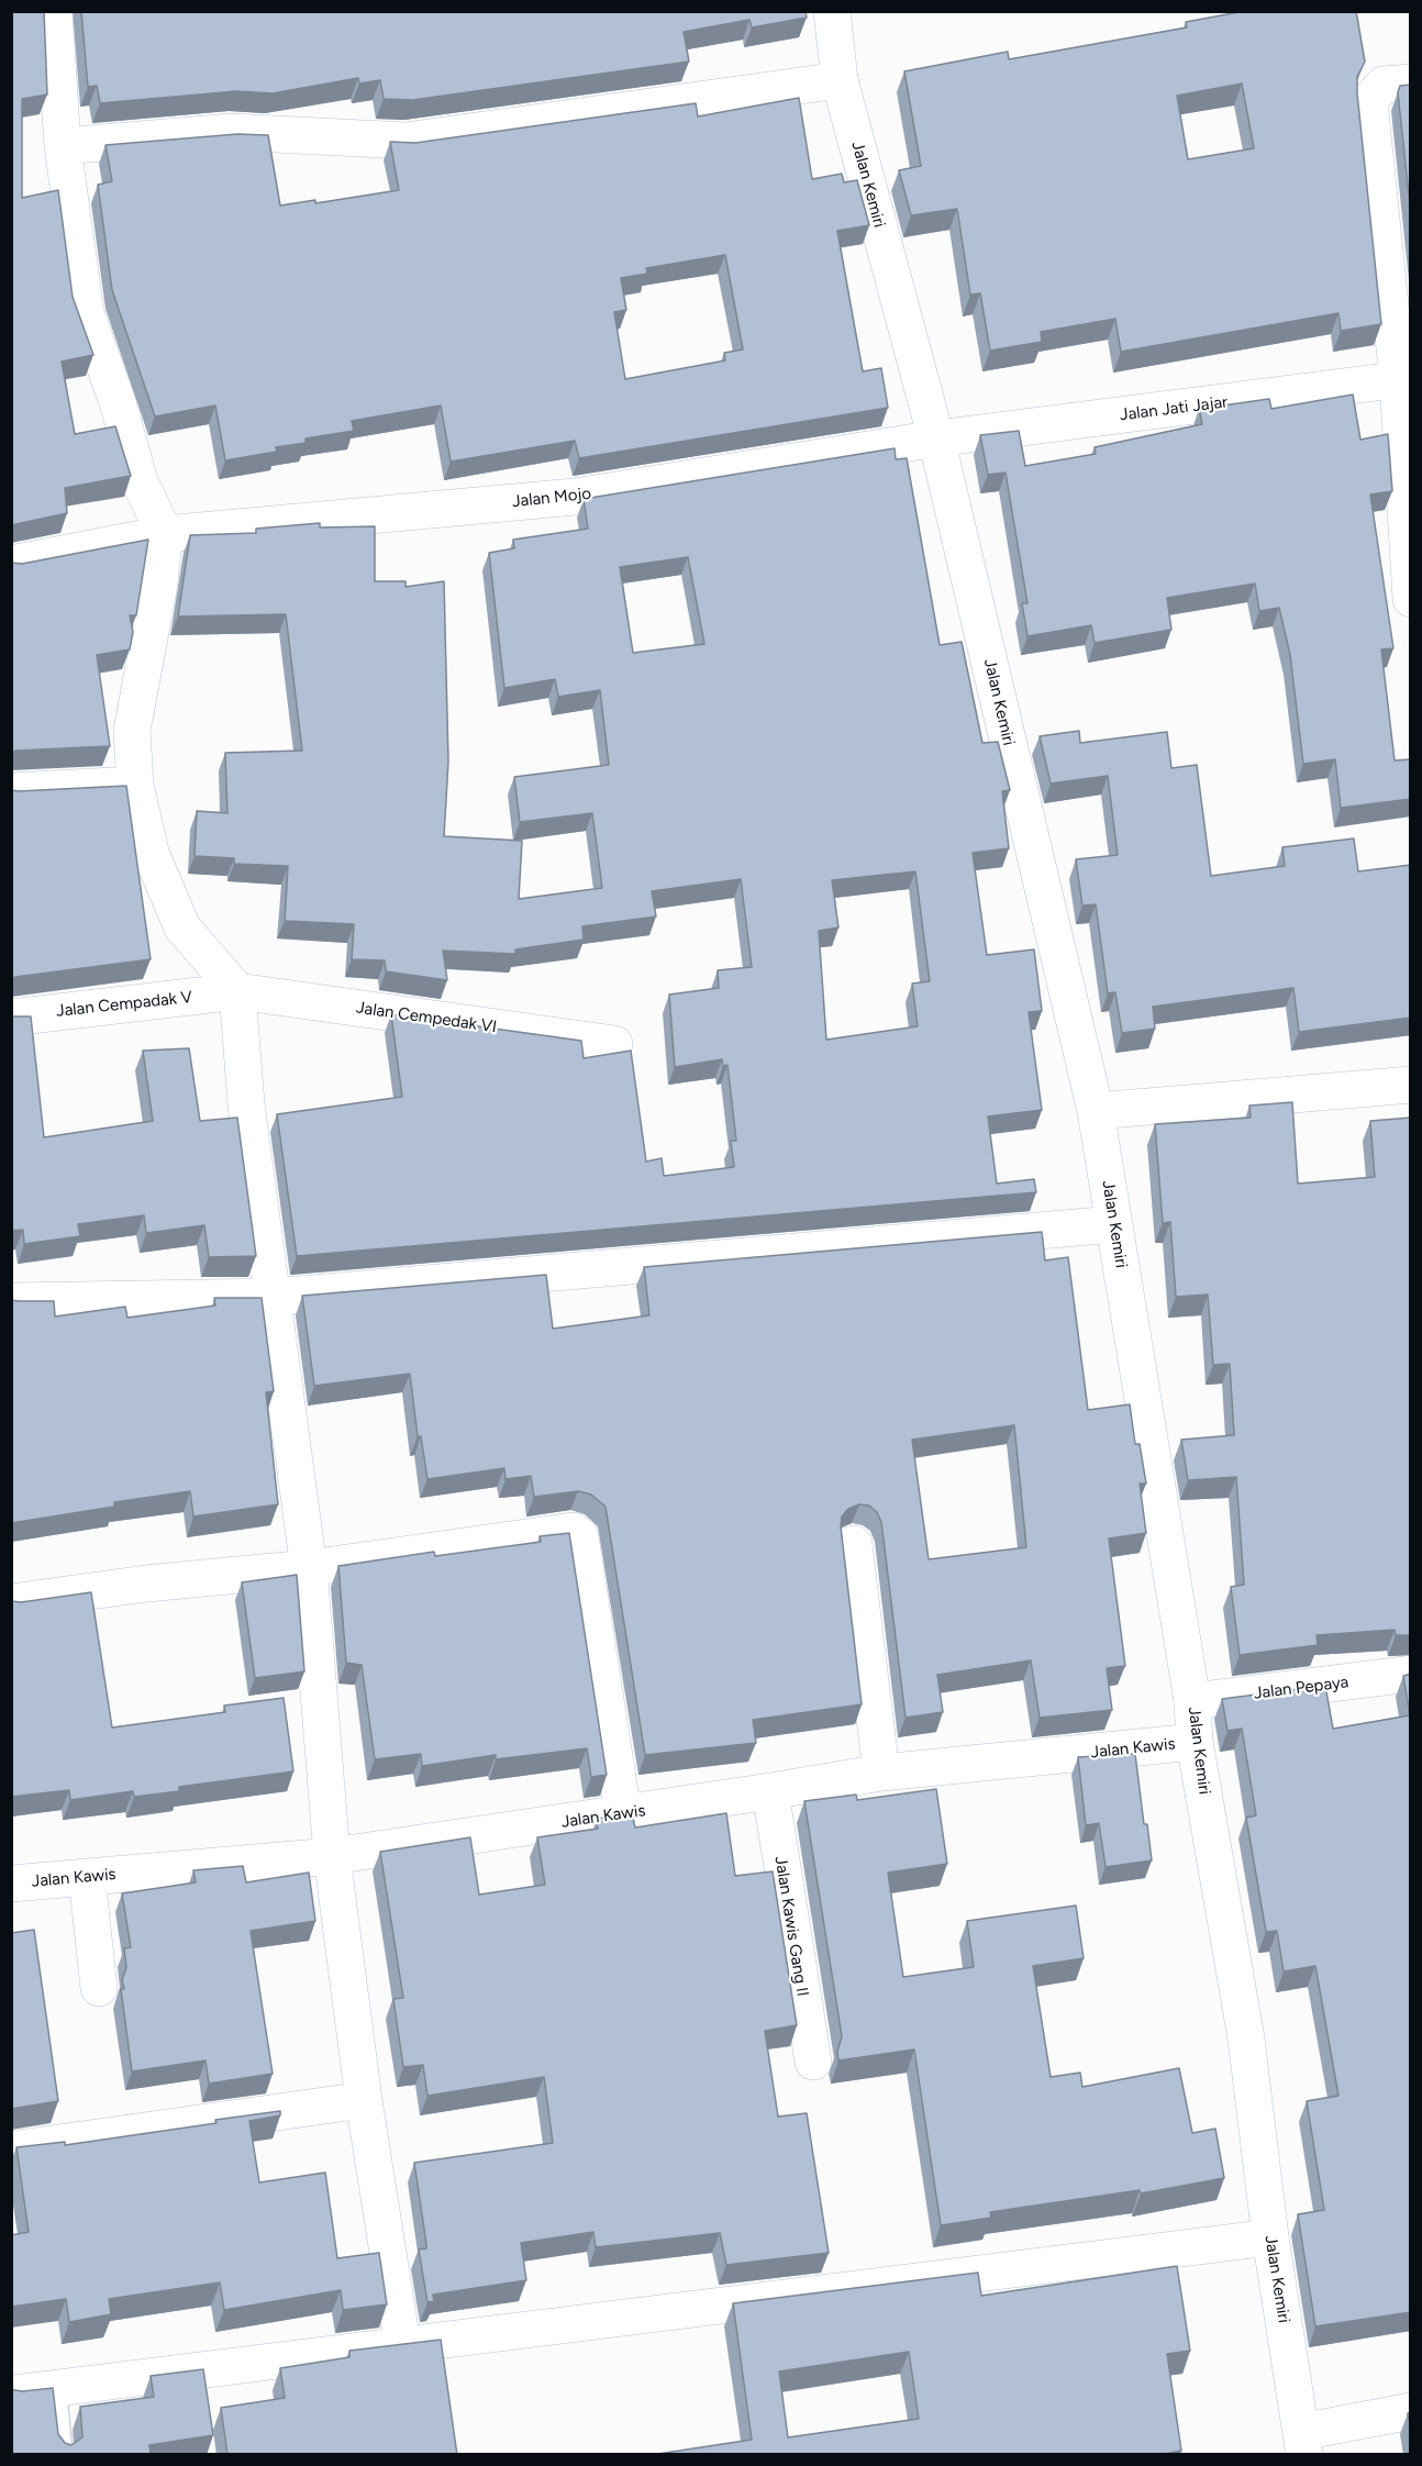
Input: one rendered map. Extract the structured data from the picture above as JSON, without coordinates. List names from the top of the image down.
{
  "streets": {
    "street": [
      "Jalan Kemiri",
      "Jalan Jati Jajar",
      "Jalan Mojo",
      "Jalan Cempadak V",
      "Jalan Cempedak VI",
      "Jalan Pepaya",
      "Jalan Kawis",
      "Jalan Kawis Gang II"
    ]
  },
  "crossings": [
    ["Jalan Kemiri", "Jalan Jati Jajar"],
    ["Jalan Kemiri", "Jalan Mojo"],
    ["Jalan Kemiri", "Jalan Pepaya"],
    ["Jalan Kemiri", "Jalan Kawis"],
    ["Jalan Jati Jajar", "Jalan Mojo"],
    ["Jalan Cempadak V", "Jalan Cempedak VI"],
    ["Jalan Kawis", "Jalan Kawis Gang II"]
  ]
}
